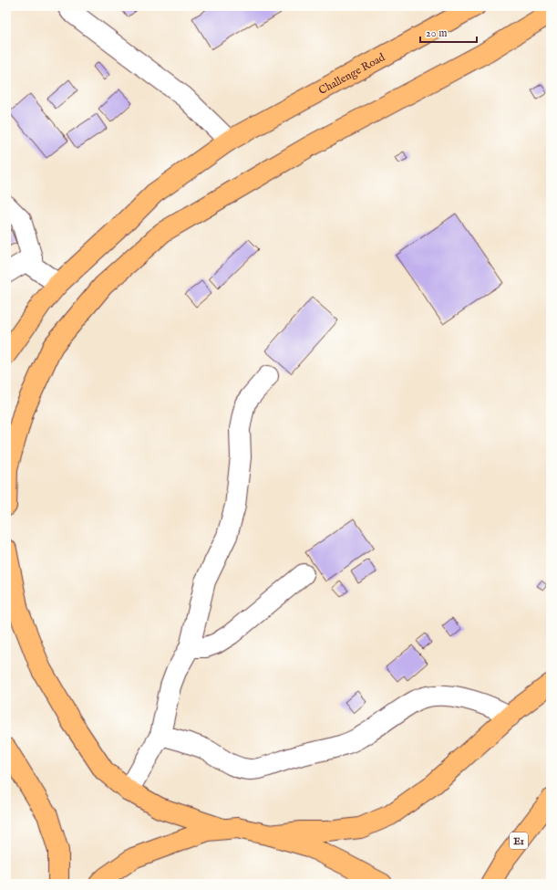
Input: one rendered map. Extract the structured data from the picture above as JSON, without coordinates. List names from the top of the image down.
{
  "streets": {
    "main road": ["Challenge Road", "E1"]
  },
  "scale_bar": "20 m"
}
